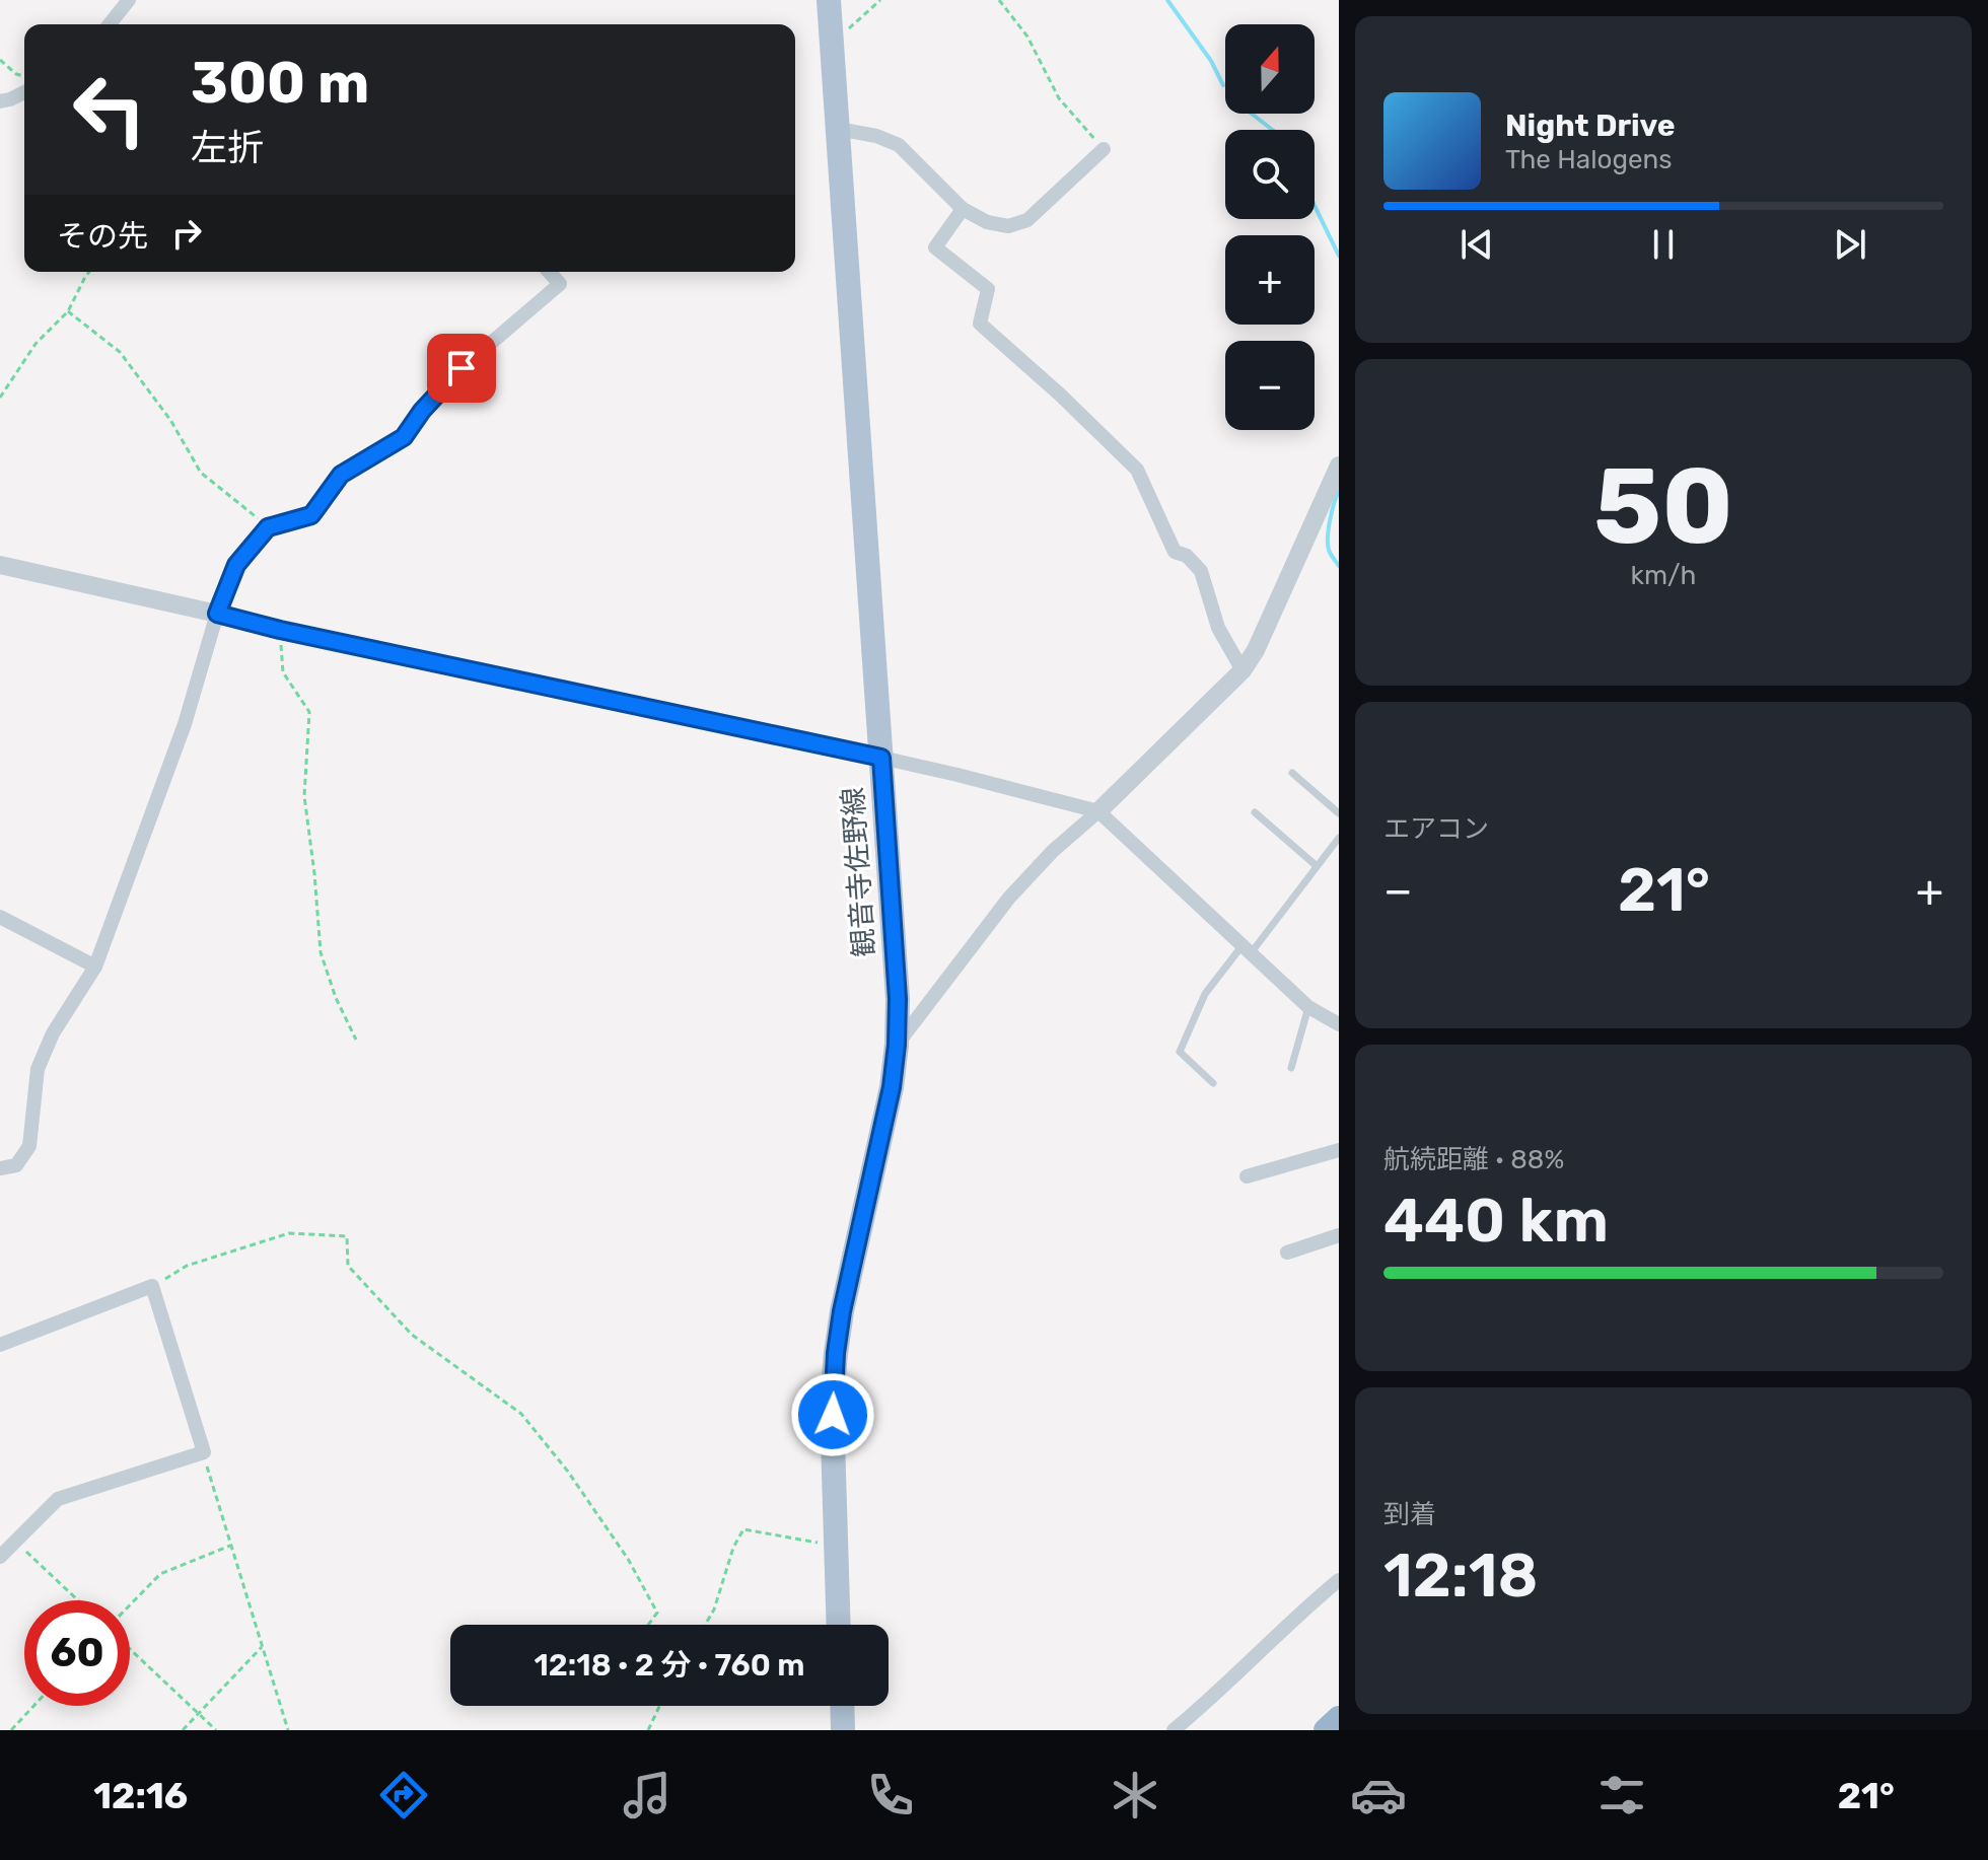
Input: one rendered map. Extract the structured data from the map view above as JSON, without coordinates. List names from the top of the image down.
{
  "streets": {
    "main road": ["観音寺佐野線"]
  },
  "north": "top",
  "page": {
    "map_buttons": ["+", "−"],
    "turn": ["300 m", "左折"],
    "song": ["Night Drive", "The Halogens"],
    "then": "その先",
    "tile": [
      ["50", "km/h"],
      "エアコン",
      ["航続距離 · 88%", "440 km"],
      ["到着", "12:18"]
    ],
    "heat": ["−", "21°", "+"],
    "limit": "60",
    "trip": "12:18 · 2 分 · 760 m",
    "tabs": ["12:16", "21°"]
  }
}
